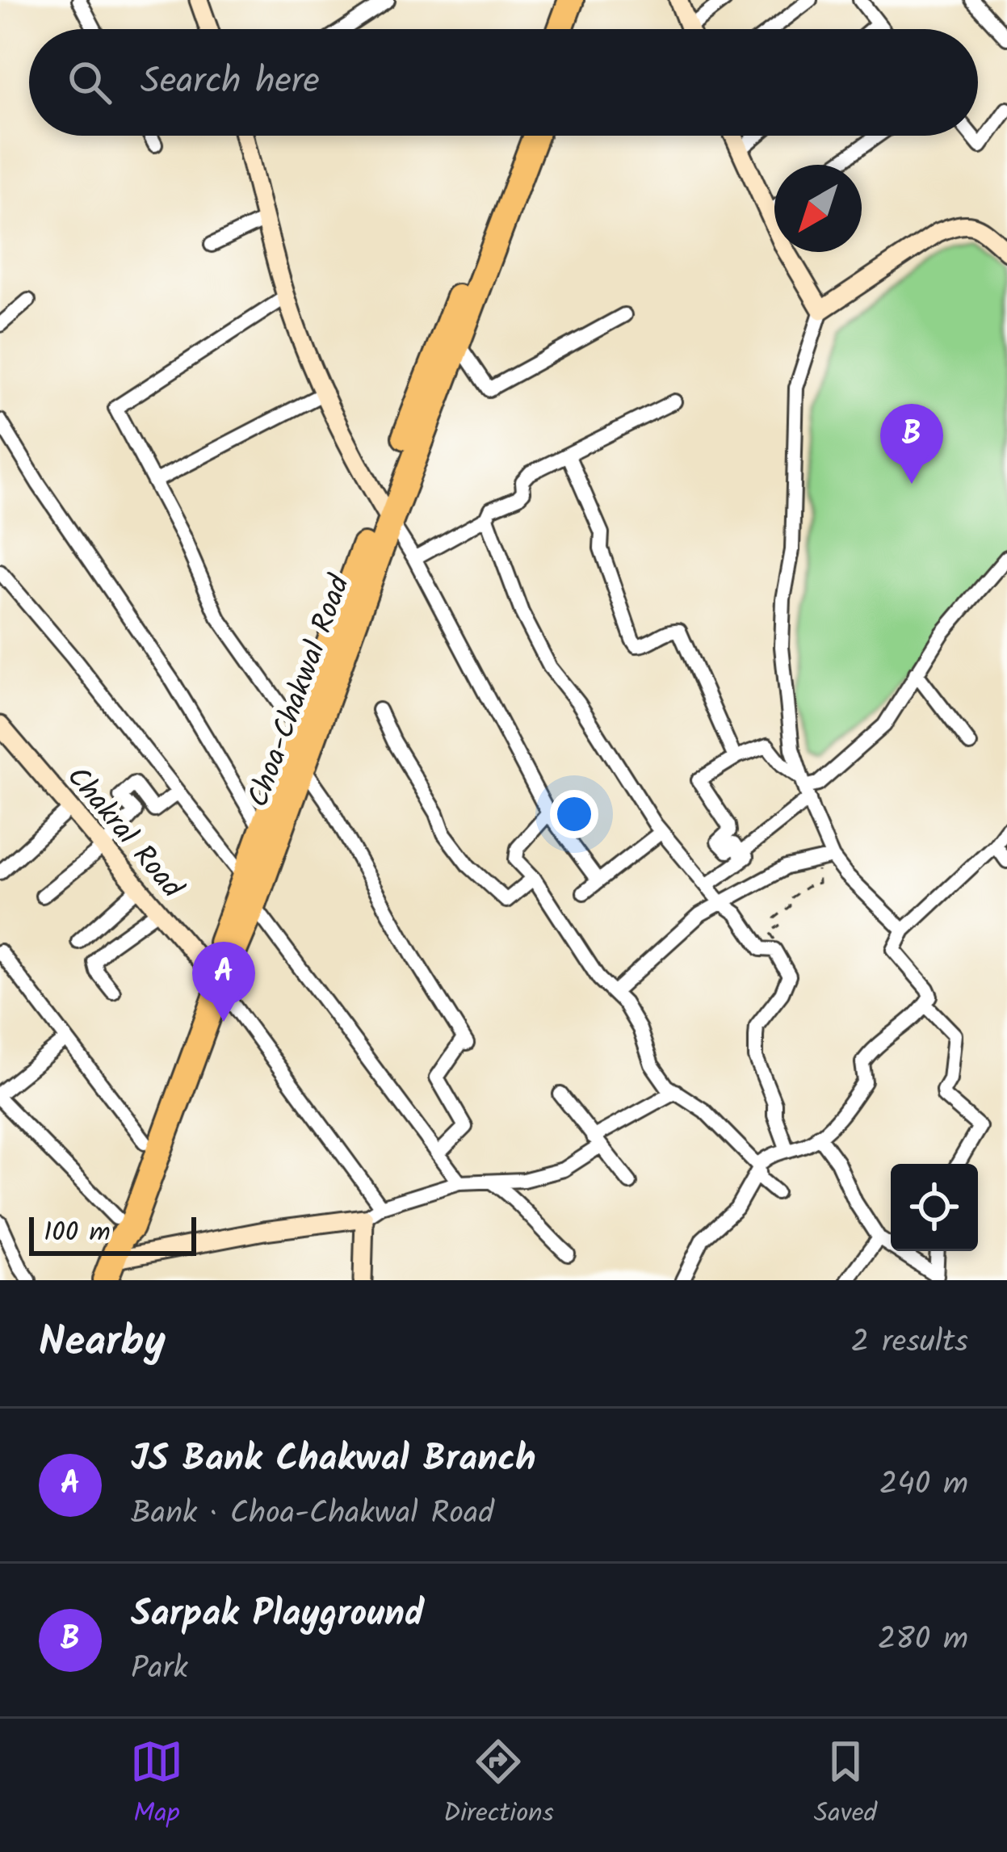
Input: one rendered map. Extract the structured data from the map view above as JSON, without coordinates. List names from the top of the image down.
{
  "streets": {
    "highway": ["Choa-Chakwal Road"],
    "street": ["Chakral Road"]
  },
  "crossings": [
    ["Choa-Chakwal Road", "Chakral Road"]
  ],
  "scale_bar": "100 m",
  "north": "bottom left",
  "page": {
    "search": "Search here",
    "pins": ["B", "A"],
    "scale": "100 m",
    "heading": ["Nearby", "2 results"],
    "list": [
      {
        "mark": "A",
        "name": "JS Bank Chakwal Branch",
        "note": "Bank · Choa-Chakwal Road",
        "value": "240 m"
      },
      {
        "mark": "B",
        "name": "Sarpak Playground",
        "note": "Park",
        "value": "280 m"
      }
    ],
    "nav": ["Map", "Directions", "Saved"]
  }
}
